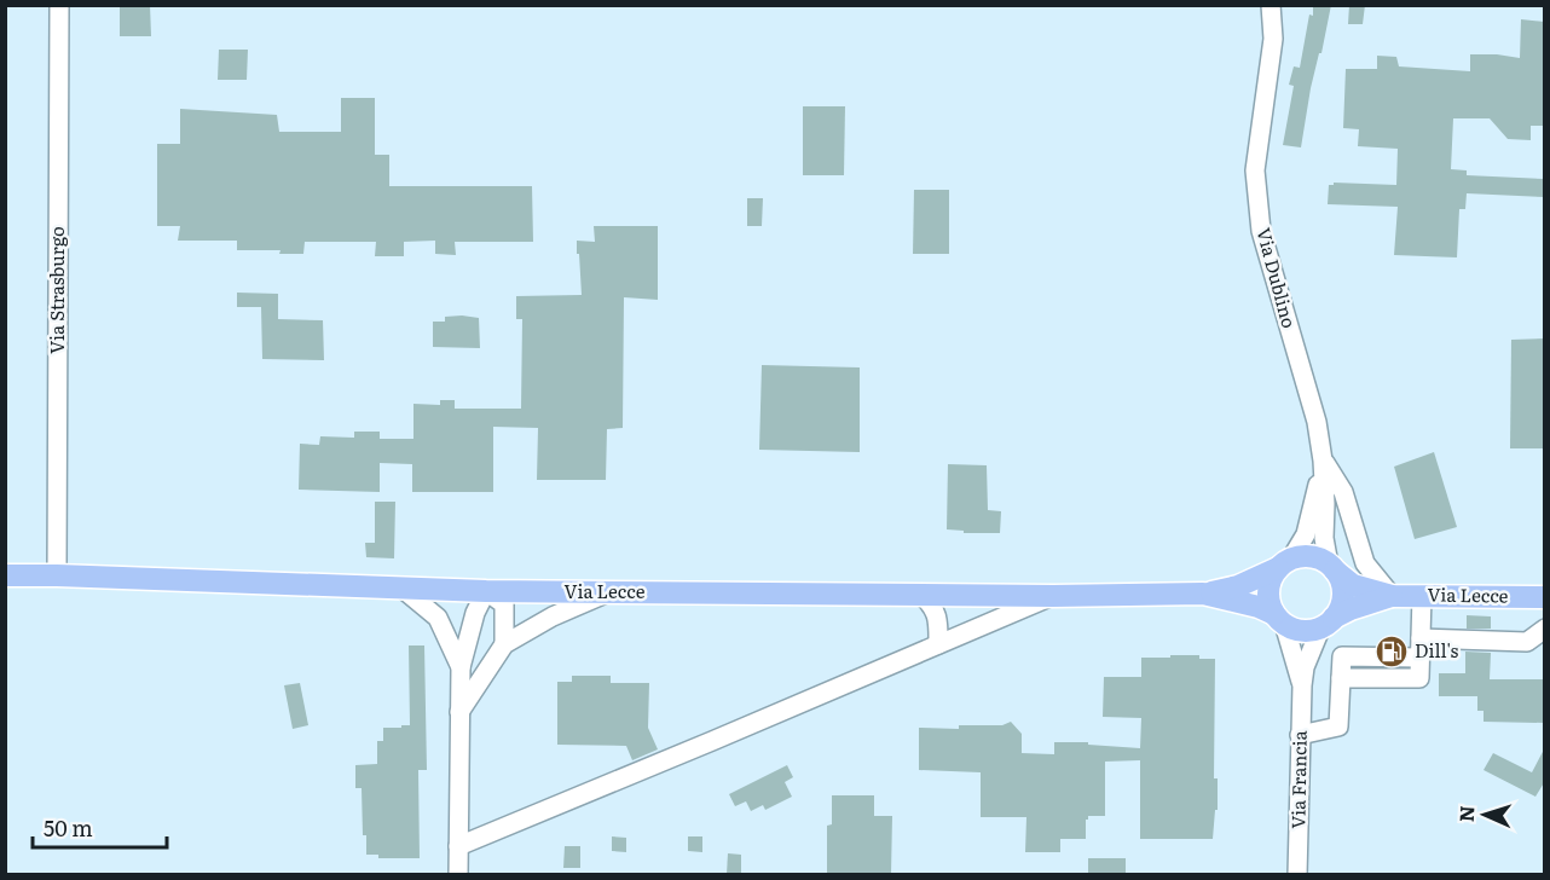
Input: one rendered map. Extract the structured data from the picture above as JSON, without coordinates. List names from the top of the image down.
{
  "streets": {
    "main road": ["Via Lecce"],
    "street": ["Via Dublino", "Via Strasburgo", "Via Francia"]
  },
  "crossings": [
    ["Via Dublino", "Via Lecce"],
    ["Via Strasburgo", "Via Lecce"]
  ],
  "places": {
    "fuel station": ["Dill's"]
  },
  "scale_bar": "50 m",
  "north": "left"
}
